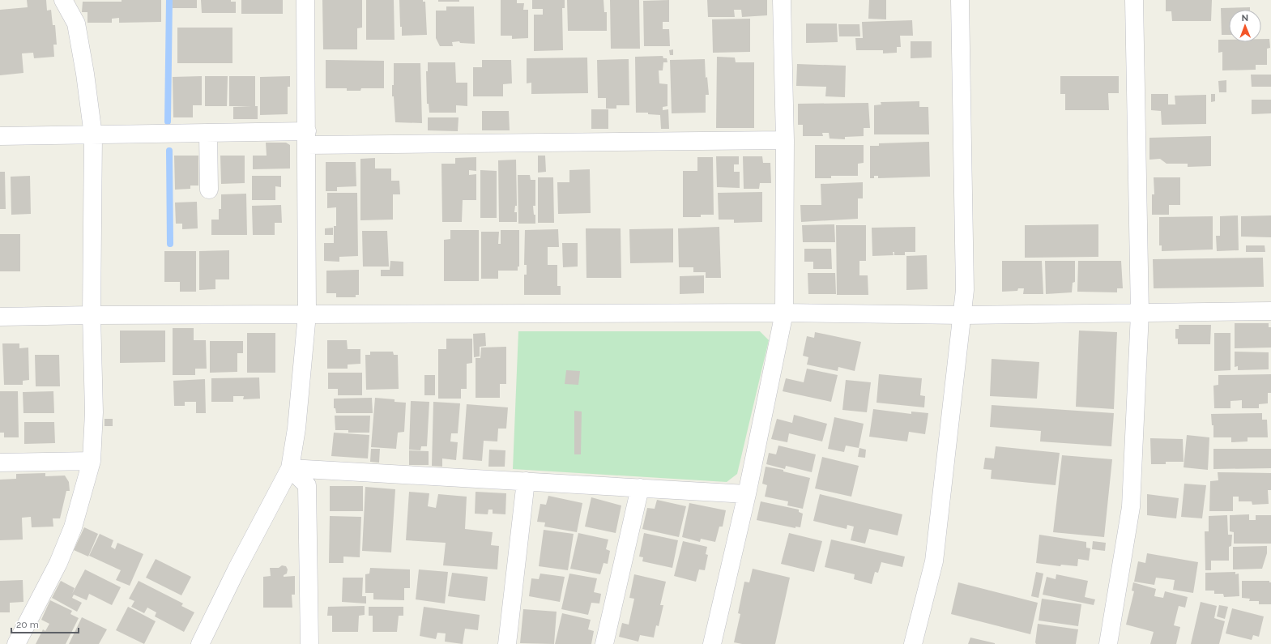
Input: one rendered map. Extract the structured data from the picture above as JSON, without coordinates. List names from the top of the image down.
{
  "scale_bar": "20 m",
  "north": "top"
}
